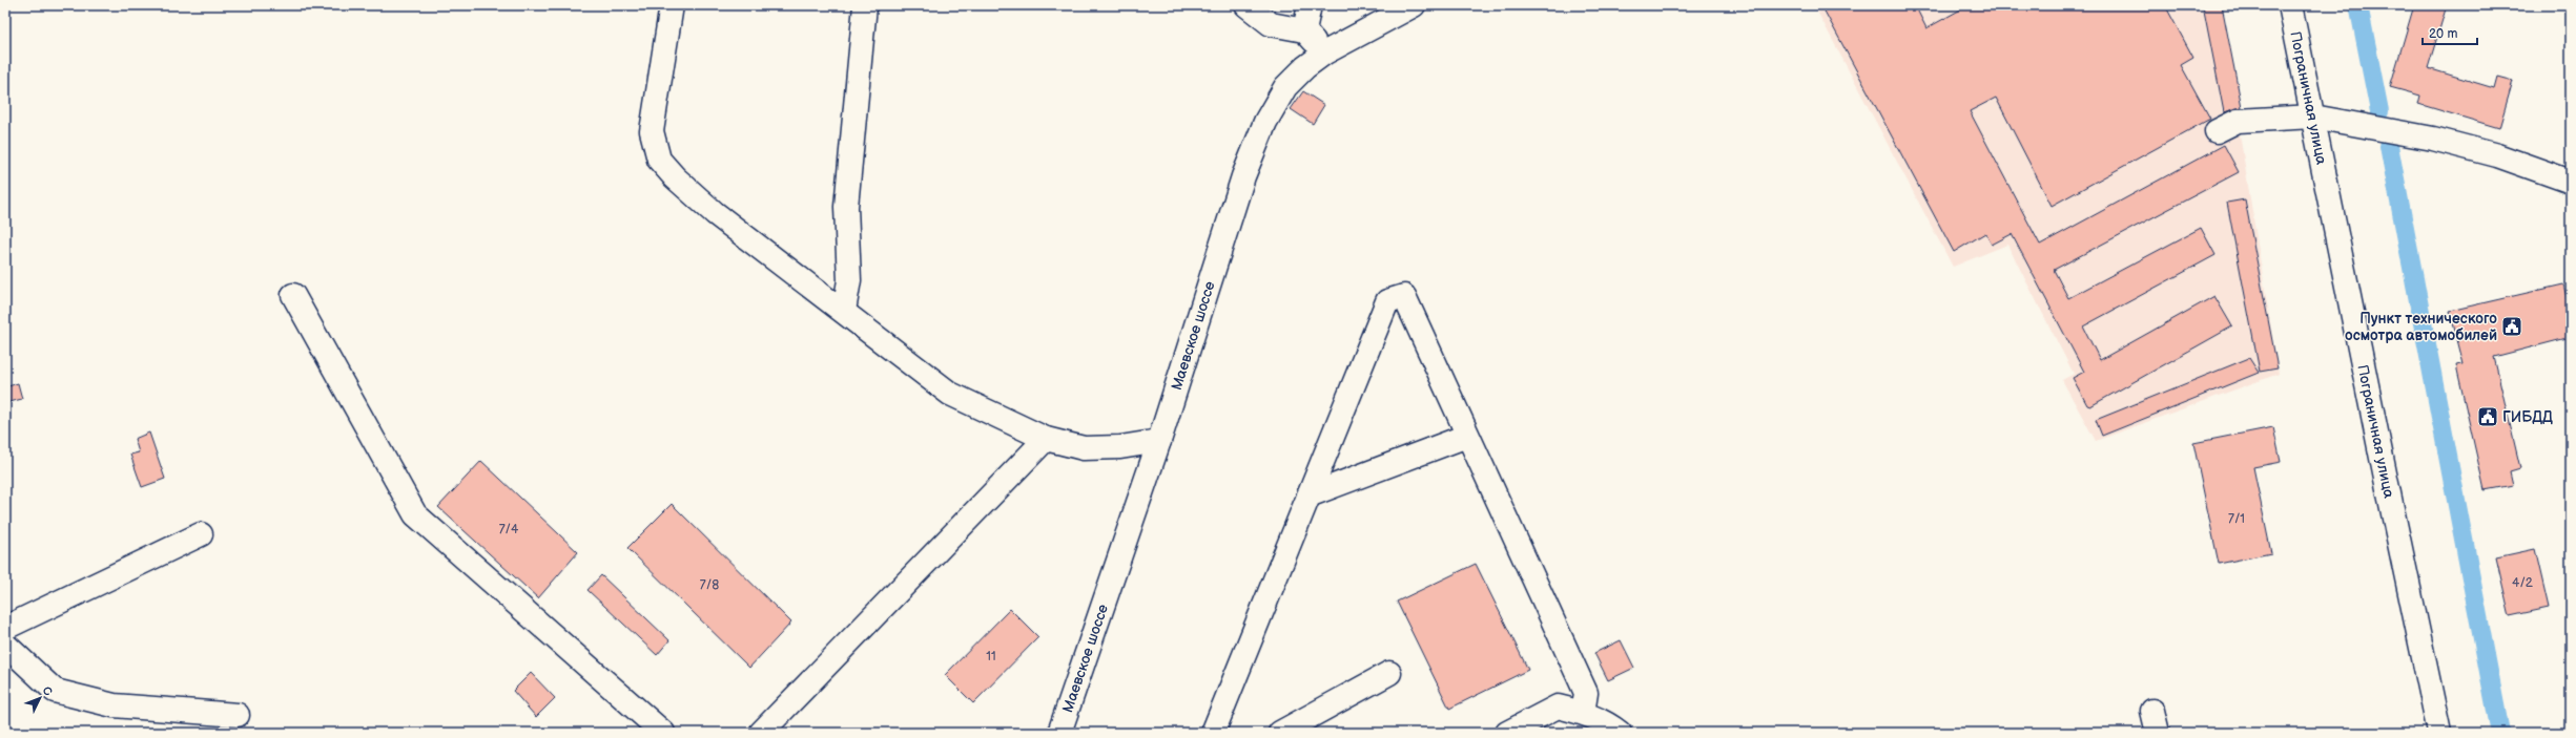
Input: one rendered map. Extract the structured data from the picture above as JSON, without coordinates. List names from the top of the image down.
{
  "streets": {
    "street": ["Пограничная улица", "Маевское шоссе"]
  },
  "places": {
    "public building": ["Пункт технического осмотра автомобилей", "ГИБДД"]
  },
  "house_numbers": [
    "7/1",
    "7/4",
    "4/2",
    "7/8",
    "11"
  ],
  "scale_bar": "20 m",
  "north": "top right"
}
